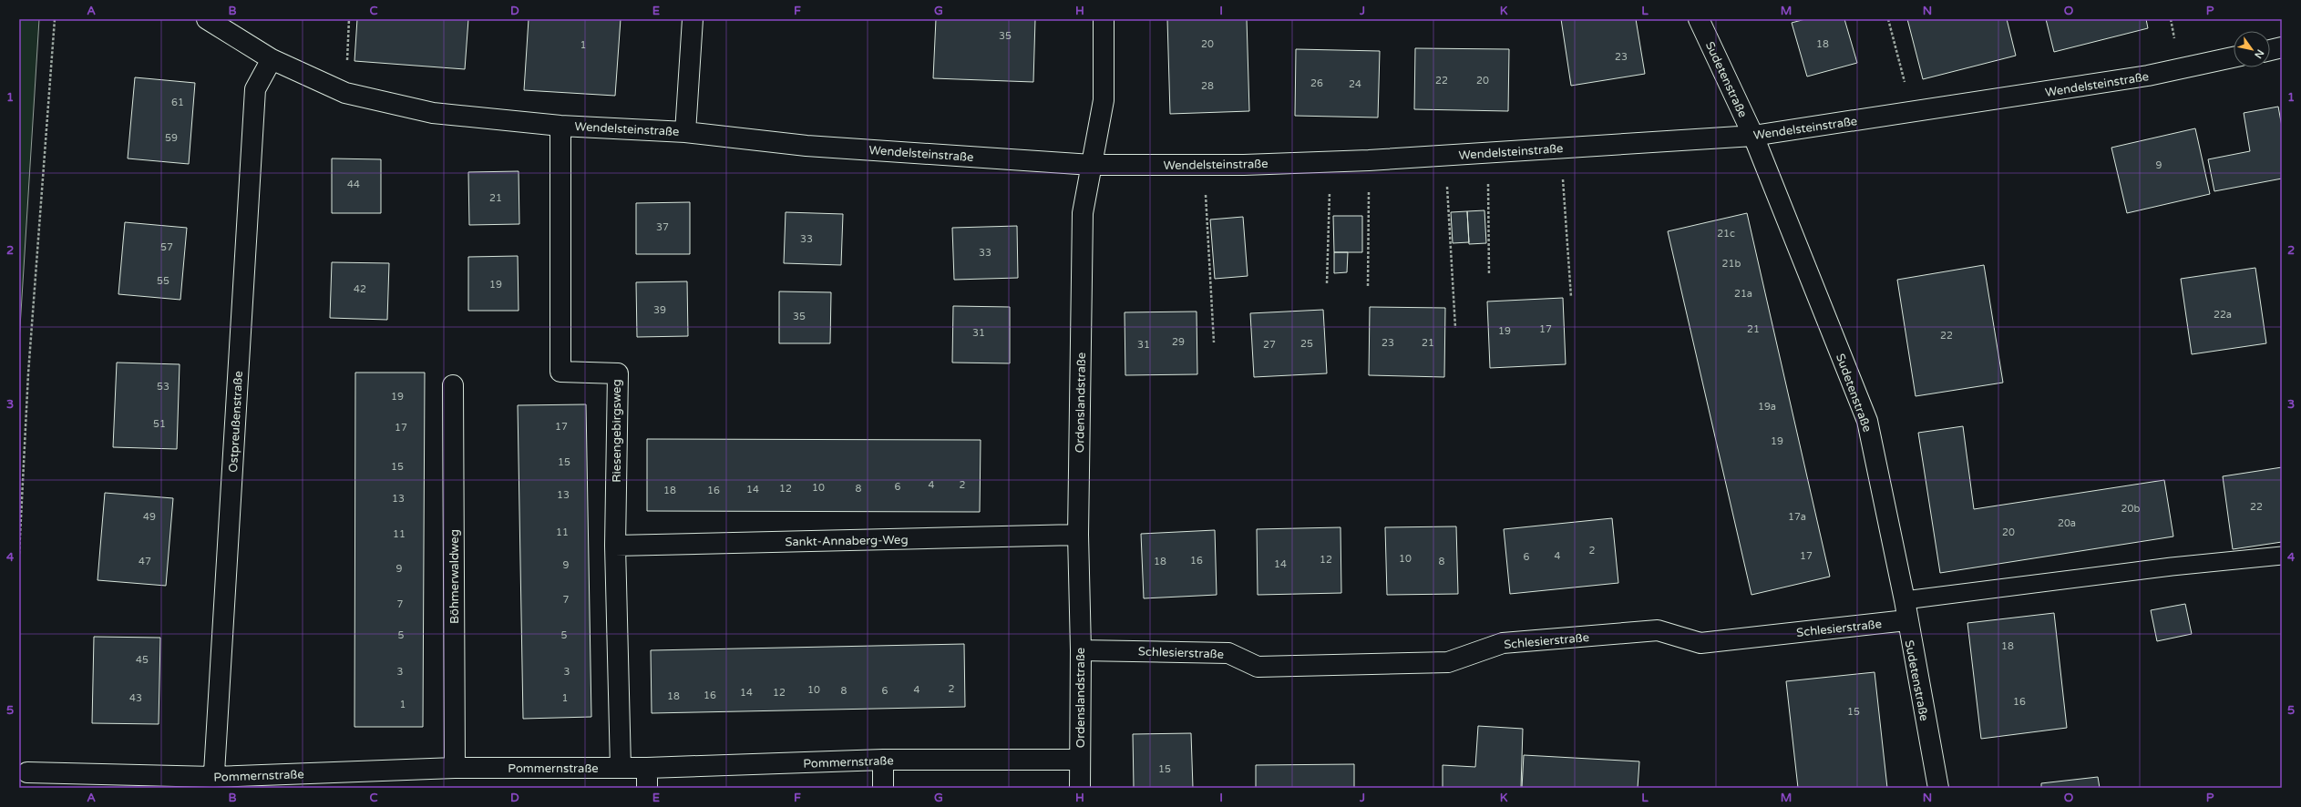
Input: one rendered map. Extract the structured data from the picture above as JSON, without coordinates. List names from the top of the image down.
{
  "streets": {
    "street": [
      "Sudetenstraße",
      "Wendelsteinstraße",
      "Ordenslandstraße",
      "Ostpreußenstraße",
      "Riesengebirgsweg",
      "Sankt-Annaberg-Weg",
      "Böhmerwaldweg",
      "Schlesierstraße",
      "Pommernstraße"
    ]
  },
  "crossings": [
    ["Sudetenstraße", "Wendelsteinstraße"],
    ["Sudetenstraße", "Schlesierstraße"],
    ["Wendelsteinstraße", "Ordenslandstraße"],
    ["Wendelsteinstraße", "Ostpreußenstraße"],
    ["Wendelsteinstraße", "Riesengebirgsweg"],
    ["Ordenslandstraße", "Sankt-Annaberg-Weg"],
    ["Ordenslandstraße", "Schlesierstraße"],
    ["Ordenslandstraße", "Pommernstraße"],
    ["Ostpreußenstraße", "Pommernstraße"],
    ["Riesengebirgsweg", "Sankt-Annaberg-Weg"],
    ["Riesengebirgsweg", "Pommernstraße"],
    ["Böhmerwaldweg", "Pommernstraße"]
  ],
  "house_numbers": [
    "35",
    "20",
    "18",
    "1",
    "23",
    "22",
    "20",
    "26",
    "24",
    "28",
    "61",
    "59",
    "9",
    "44",
    "21",
    "37",
    "21c",
    "33",
    "57",
    "33",
    "21b",
    "55",
    "19",
    "42",
    "21a",
    "39",
    "22a",
    "35",
    "17",
    "21",
    "19",
    "31",
    "22",
    "29",
    "23",
    "21",
    "25",
    "31",
    "27",
    "53",
    "19",
    "19a",
    "51",
    "17",
    "17",
    "19",
    "15",
    "15",
    "4",
    "2",
    "6",
    "10",
    "12",
    "8",
    "14",
    "18",
    "16",
    "13",
    "13",
    "22",
    "20b",
    "49",
    "17a",
    "20a",
    "11",
    "20",
    "11",
    "2",
    "4",
    "17",
    "6",
    "10",
    "12",
    "16",
    "47",
    "18",
    "8",
    "14",
    "9",
    "9",
    "7",
    "7",
    "5",
    "5",
    "18",
    "45",
    "3",
    "3",
    "2",
    "10",
    "4",
    "8",
    "6",
    "14",
    "12",
    "16",
    "18",
    "43",
    "1",
    "16",
    "1",
    "15",
    "15"
  ],
  "north": "bottom right",
  "grid": {
    "columns": [
      "A",
      "B",
      "C",
      "D",
      "E",
      "F",
      "G",
      "H",
      "I",
      "J",
      "K",
      "L",
      "M",
      "N",
      "O",
      "P"
    ],
    "rows": [
      "1",
      "2",
      "3",
      "4",
      "5"
    ]
  }
}
